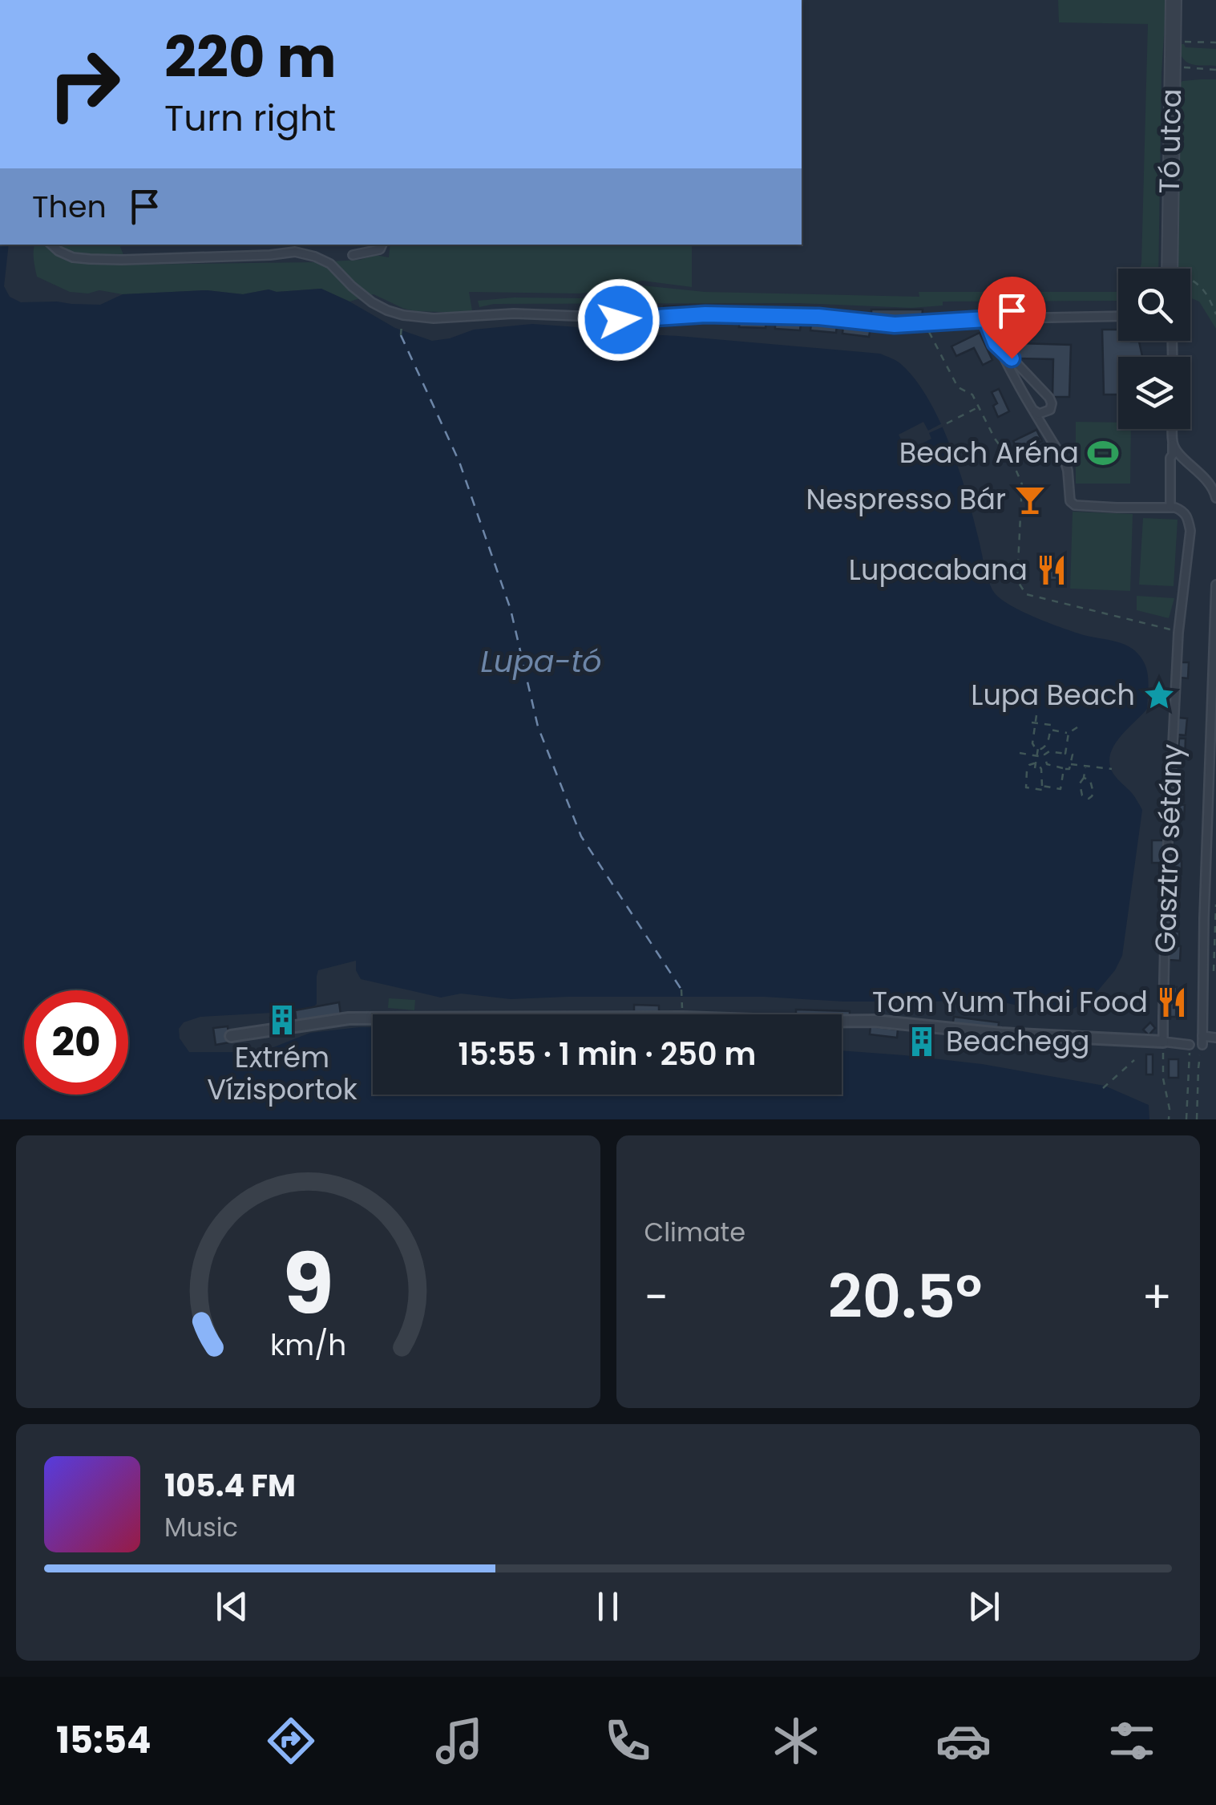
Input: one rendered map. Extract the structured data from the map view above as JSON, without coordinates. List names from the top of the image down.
{
  "streets": {
    "street": ["Tó utca"],
    "lane": ["Gasztro sétány"]
  },
  "water": ["Lupa-tó"],
  "places": {
    "sports": ["Beach Aréna"],
    "bar": ["Nespresso Bár"],
    "restaurant": ["Lupacabana", "Tom Yum Thai Food"],
    "place": ["Lupa Beach"],
    "building": ["Extrém Vízisportok", "Beachegg"]
  },
  "page": {
    "turn": ["220 m", "Turn right"],
    "then": "Then",
    "limit": "20",
    "trip": "15:55 · 1 min · 250 m",
    "tile": "Climate",
    "heat": ["−", "20.5°", "+"],
    "song": ["105.4 FM", "Music"],
    "tabs": "15:54",
    "gauge": ["9", "km/h"]
  }
}
